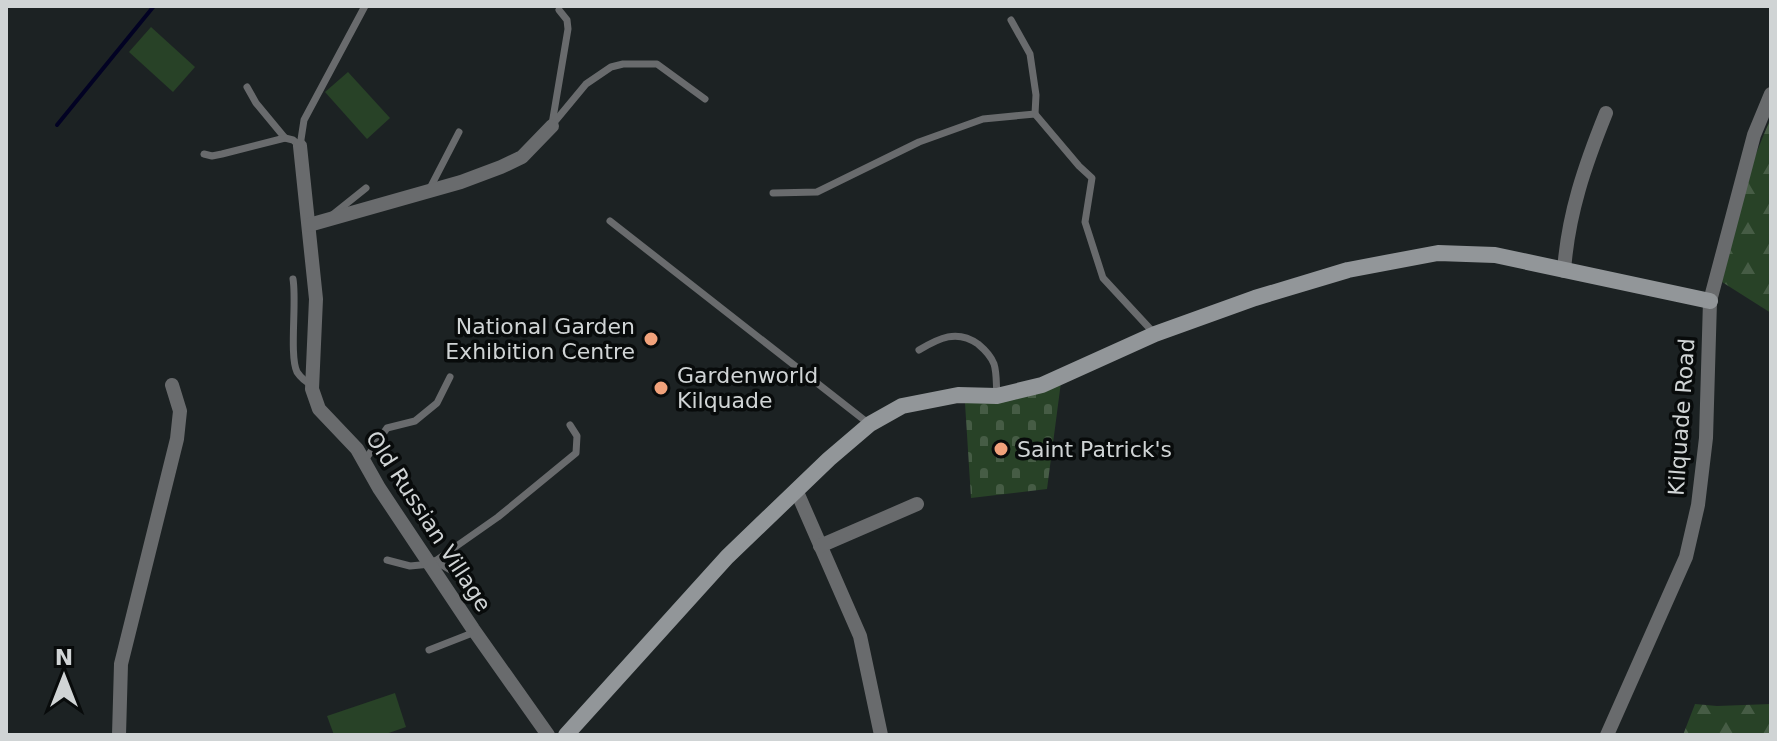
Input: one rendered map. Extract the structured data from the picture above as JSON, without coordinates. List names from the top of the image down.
{
  "streets": {
    "street": ["Kilquade Road", "Old Russian Village"]
  },
  "places": ["National Garden Exhibition Centre", "Gardenworld Kilquade", "Saint Patrick's"],
  "north": "top"
}
